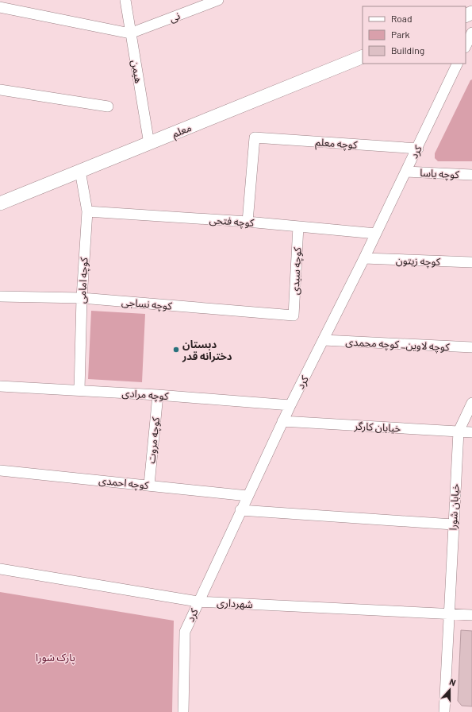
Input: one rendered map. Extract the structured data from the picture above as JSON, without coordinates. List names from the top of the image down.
{
  "streets": {
    "street": [
      "نی",
      "هیمن",
      "معلم",
      "کوچه معلم",
      "کرد",
      "کوچه یاسا",
      "کوچه فتحی",
      "کوچه زیتون",
      "کوچه سیدی",
      "کوچه امامی",
      "کوچه نساجی",
      "کوچه لاوین_ کوچه محمدی",
      "کوچه مرادی",
      "خیابان کارگر",
      "کوچه مروت",
      "کوچه احمدی",
      "خیابان شورا",
      "شهرداری"
    ]
  },
  "crossings": [
    ["نی", "هیمن"],
    ["هیمن", "معلم"],
    ["معلم", "کوچه امامی"],
    ["کوچه معلم", "کرد"],
    ["کوچه معلم", "کوچه فتحی"],
    ["کرد", "کوچه یاسا"],
    ["کرد", "کوچه فتحی"],
    ["کرد", "کوچه زیتون"],
    ["کرد", "کوچه لاوین_ کوچه محمدی"],
    ["کرد", "کوچه مرادی"],
    ["کرد", "خیابان کارگر"],
    ["کرد", "کوچه احمدی"],
    ["کرد", "شهرداری"],
    ["کوچه فتحی", "کوچه سیدی"],
    ["کوچه فتحی", "کوچه امامی"],
    ["کوچه سیدی", "کوچه نساجی"],
    ["کوچه امامی", "کوچه نساجی"],
    ["کوچه امامی", "کوچه مرادی"],
    ["کوچه مرادی", "کوچه مروت"],
    ["خیابان کارگر", "خیابان شورا"],
    ["کوچه مروت", "کوچه احمدی"],
    ["خیابان شورا", "شهرداری"]
  ],
  "parks": ["پارک شورا"],
  "places": ["دبستان دخترانه قدر"],
  "legend": ["Road", "Park", "Building"],
  "north": "top"
}
